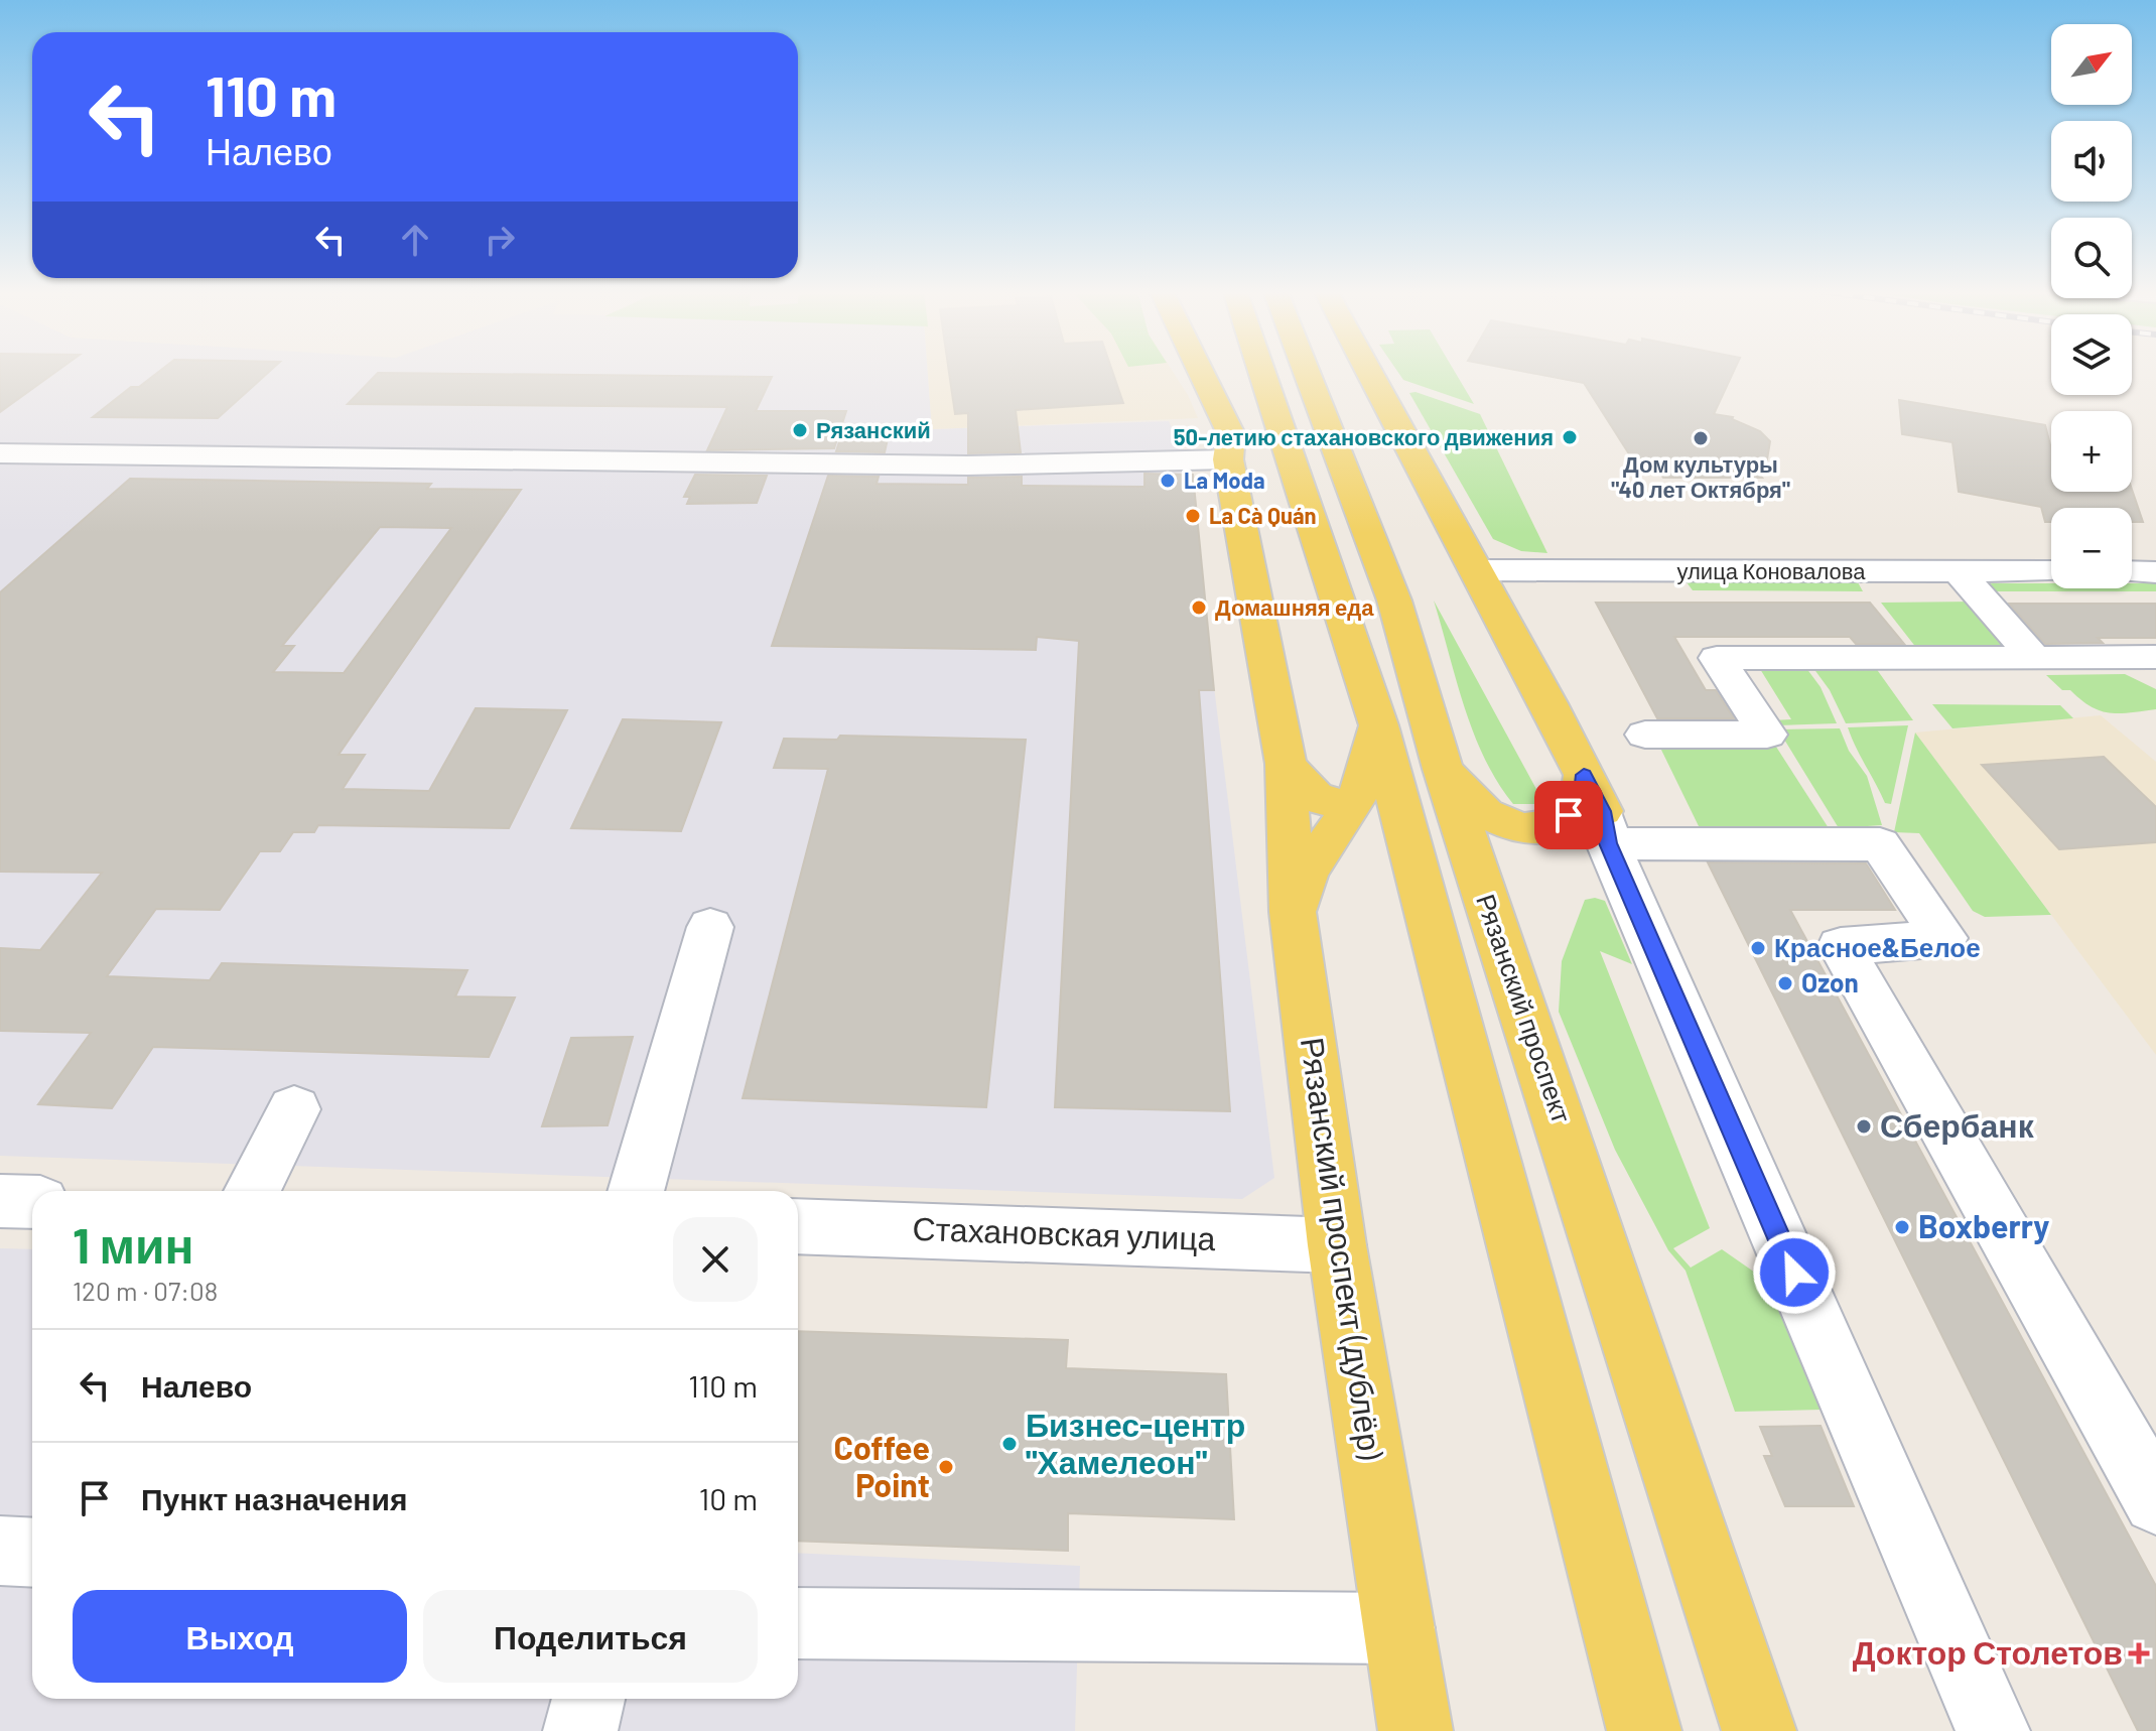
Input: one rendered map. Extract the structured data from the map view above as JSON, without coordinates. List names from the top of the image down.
{
  "streets": {
    "main road": ["Рязанский проспект", "Рязанский проспект (дублёр)"],
    "street": ["улица Коновалова", "Стахановская улица"]
  },
  "crossings": [
    ["Стахановская улица", "Рязанский проспект (дублёр)"]
  ],
  "places": {
    "other": [
      "Рязанский",
      "50-летию стахановского движения",
      "Дом культуры \"40 лет Октября\"",
      "La Moda",
      "La Cà Quán",
      "Домашняя еда",
      "Красное&Белое",
      "Ozon",
      "Сбербанк",
      "Boxberry",
      "Бизнес-центр \"Хамелеон\"",
      "Coffee Point"
    ],
    "health": ["Доктор Столетов"]
  },
  "north": "top right",
  "page": {
    "map_buttons": ["+", "−"],
    "turn": ["110 m", "Налево"],
    "heading": ["1 мин", "120 m · 07:08"],
    "list": [
      {
        "name": "Налево",
        "value": "110 m"
      },
      {
        "name": "Пункт назначения",
        "value": "10 m"
      }
    ],
    "buttons": ["Выход", "Поделиться"]
  }
}
